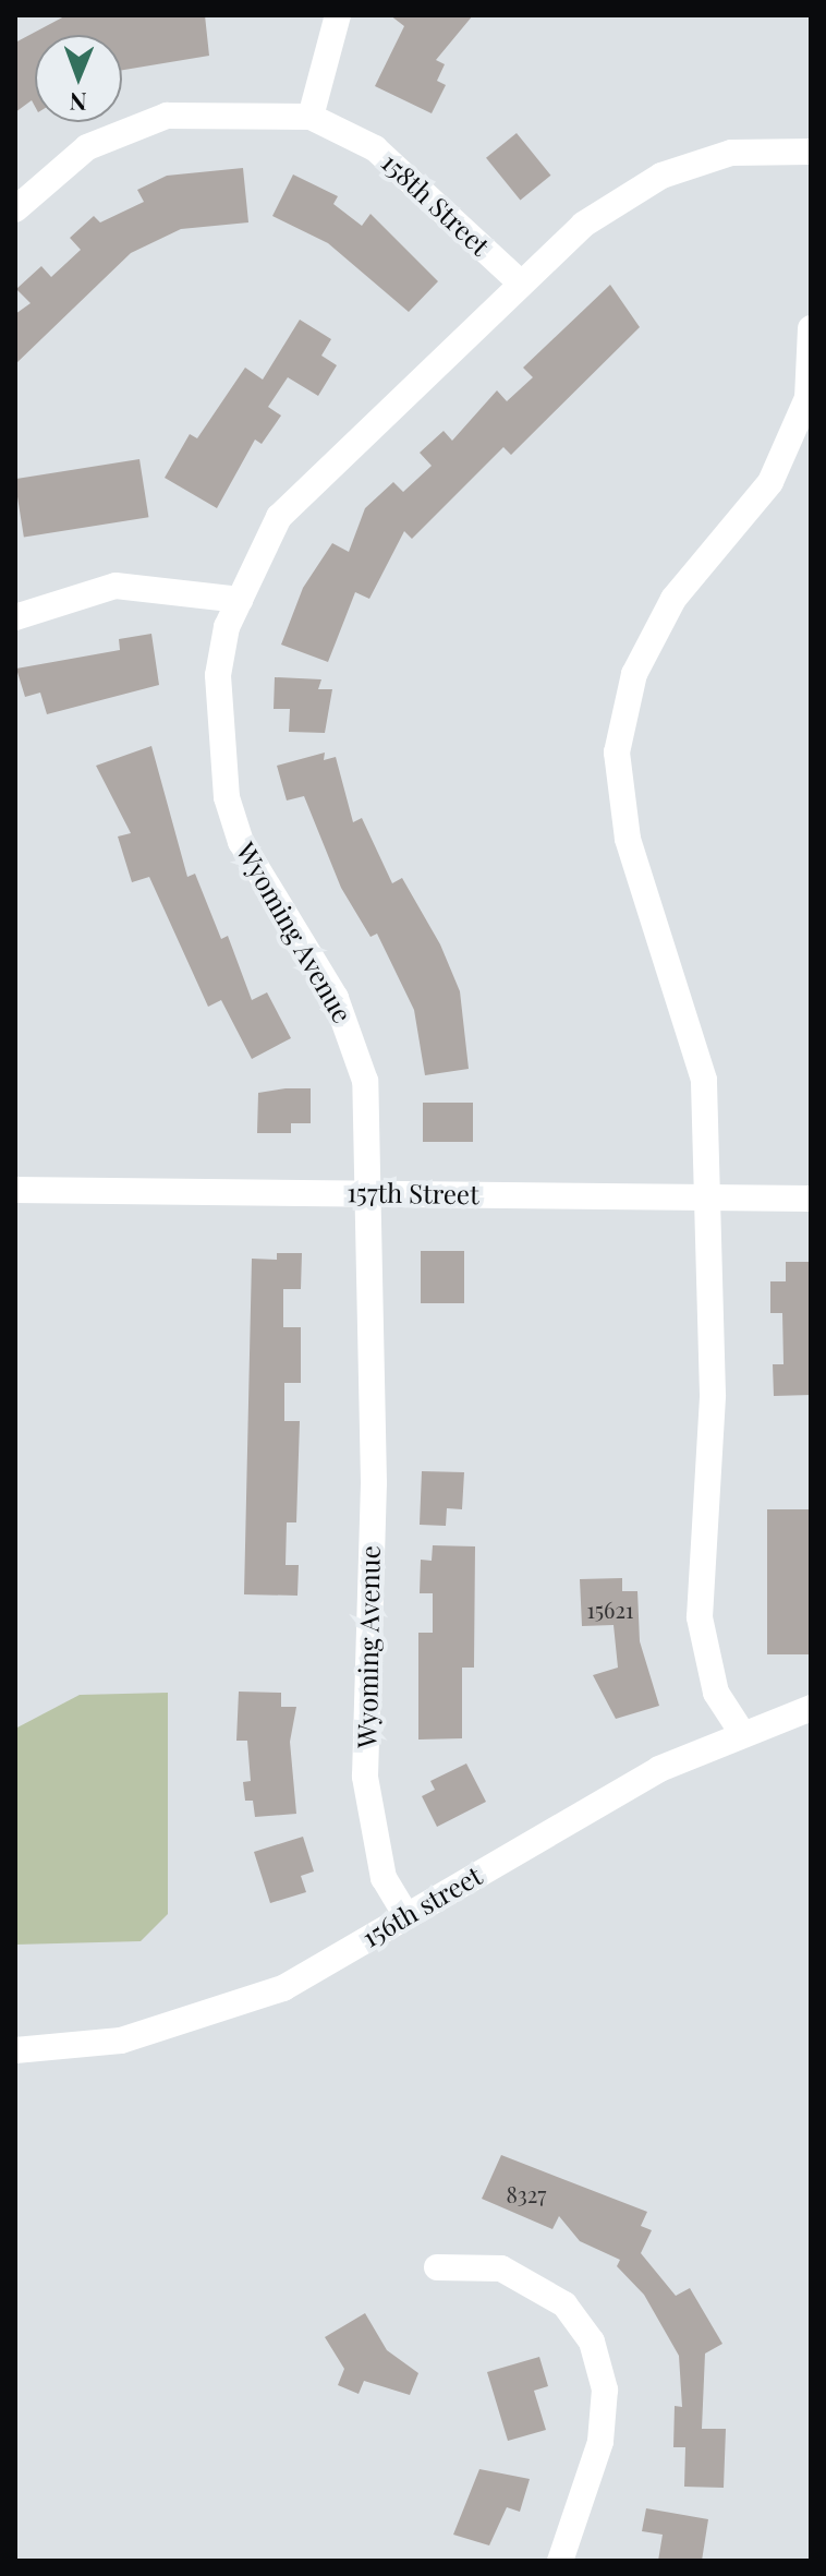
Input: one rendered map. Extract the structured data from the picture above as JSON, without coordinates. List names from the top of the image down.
{
  "streets": {
    "street": [
      "158th Street",
      "Wyoming Avenue",
      "157th Street",
      "156th street"
    ]
  },
  "crossings": [
    ["158th Street", "Wyoming Avenue"],
    ["Wyoming Avenue", "157th Street"],
    ["Wyoming Avenue", "156th street"]
  ],
  "house_numbers": ["15621", "8327"],
  "north": "bottom"
}
